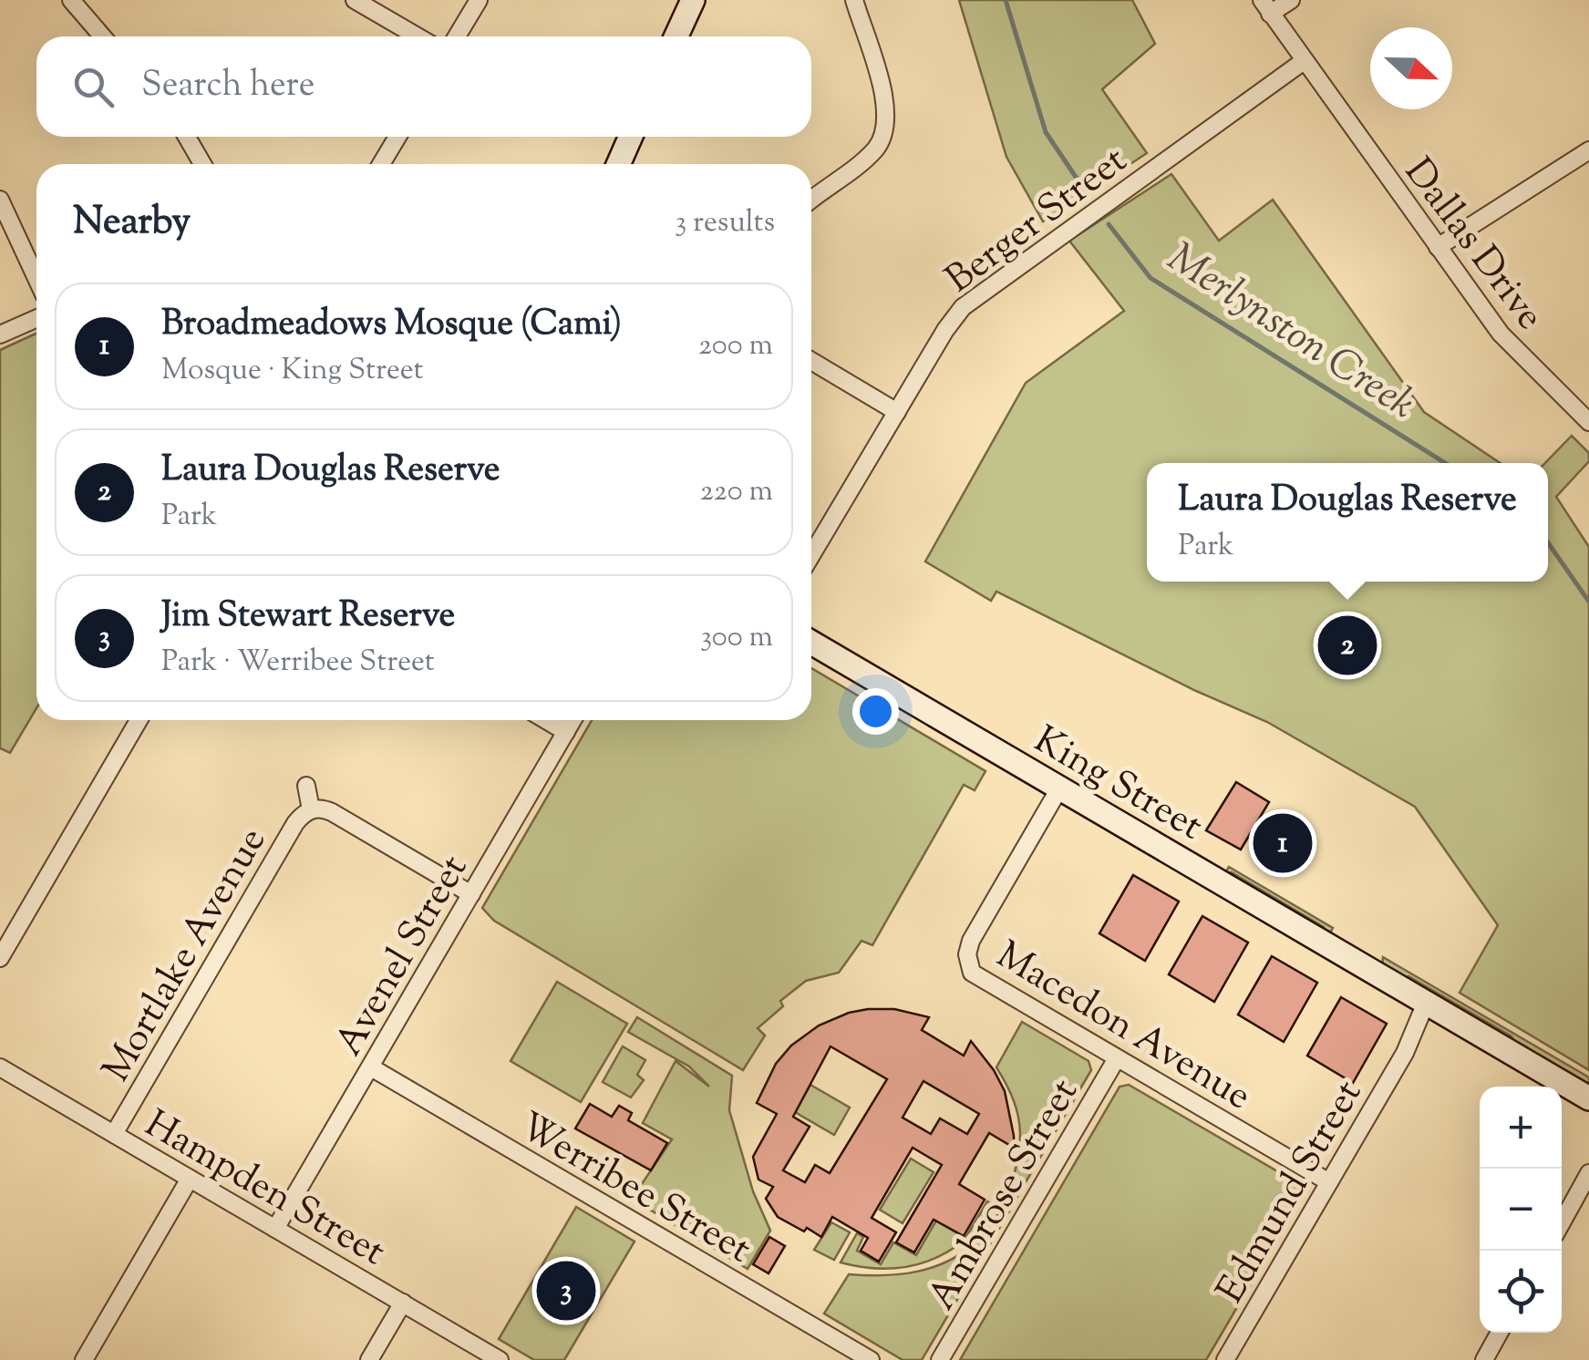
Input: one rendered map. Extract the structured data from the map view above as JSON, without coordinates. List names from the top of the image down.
{
  "streets": {
    "street": [
      "Berger Street",
      "Dallas Drive",
      "King Street",
      "Mortlake Avenue",
      "Avenel Street",
      "Macedon Avenue",
      "Hampden Street",
      "Werribee Street",
      "Edmund Street",
      "Ambrose Street"
    ]
  },
  "crossings": [
    ["Berger Street", "Dallas Drive"],
    ["King Street", "Macedon Avenue"],
    ["King Street", "Edmund Street"],
    ["Mortlake Avenue", "Avenel Street"],
    ["Mortlake Avenue", "Hampden Street"],
    ["Avenel Street", "Hampden Street"],
    ["Avenel Street", "Werribee Street"],
    ["Macedon Avenue", "Edmund Street"],
    ["Macedon Avenue", "Ambrose Street"]
  ],
  "water": ["Merlynston Creek"],
  "north": "right",
  "page": {
    "search": "Search here",
    "heading": ["Nearby", "3 results"],
    "list": [
      {
        "mark": "1",
        "name": "Broadmeadows Mosque (Cami)",
        "note": "Mosque · King Street",
        "value": "200 m"
      },
      {
        "mark": "2",
        "name": "Laura Douglas Reserve",
        "note": "Park",
        "value": "220 m"
      },
      {
        "mark": "3",
        "name": "Jim Stewart Reserve",
        "note": "Park · Werribee Street",
        "value": "300 m"
      }
    ],
    "popup": ["Laura Douglas Reserve", "Park"],
    "pins": ["2", "1", "3"],
    "map_buttons": ["+", "−"]
  }
}
